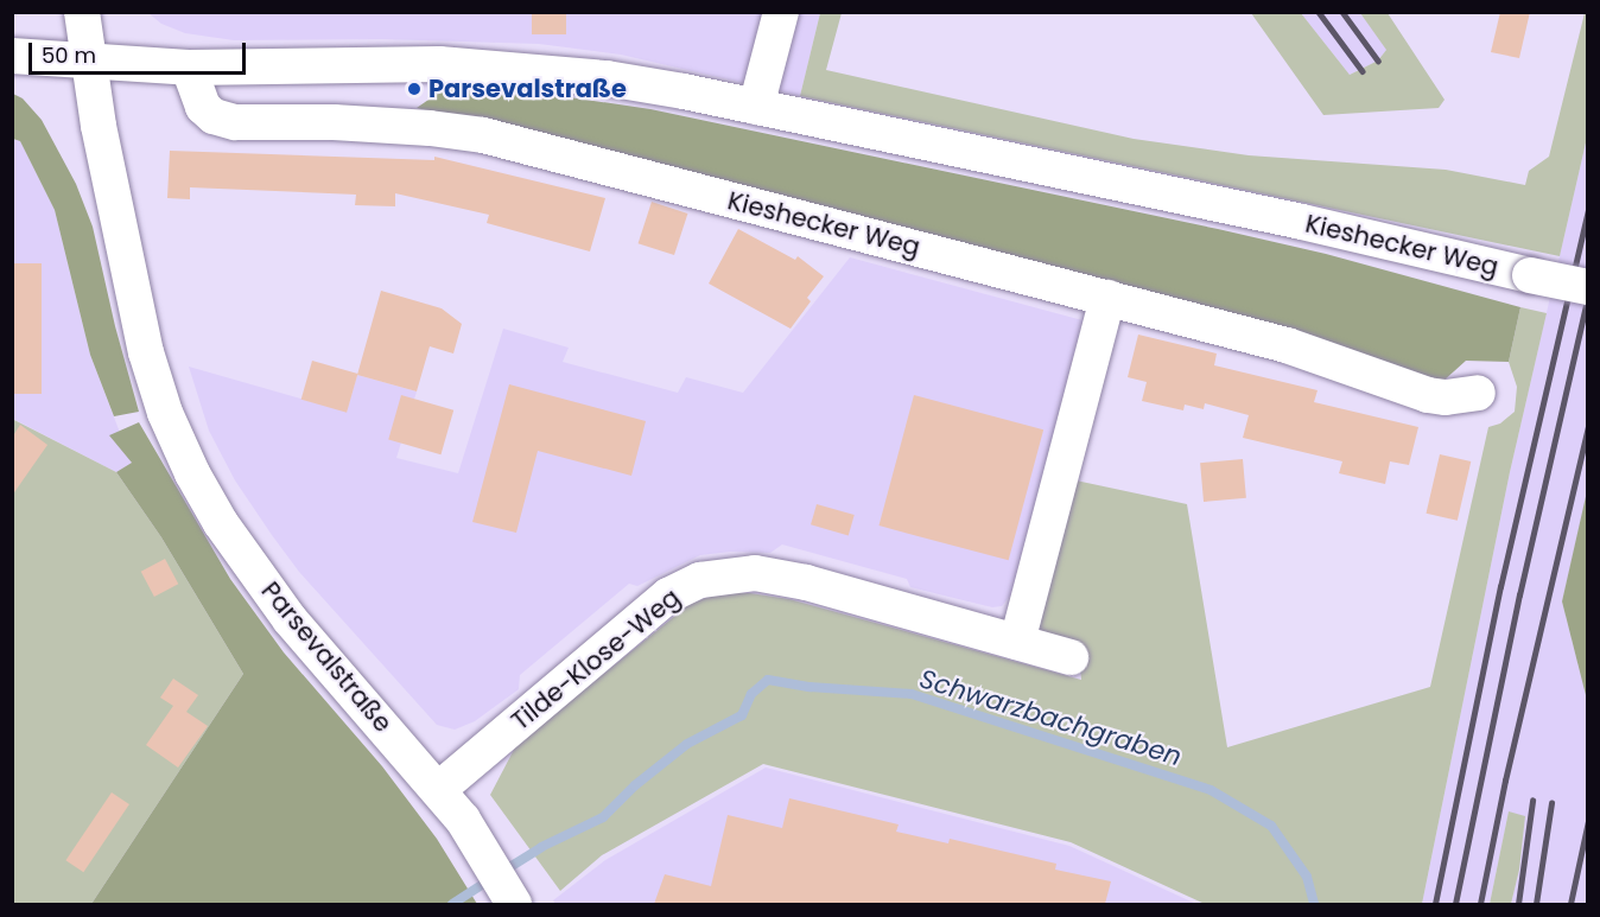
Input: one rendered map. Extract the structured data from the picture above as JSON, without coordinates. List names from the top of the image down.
{
  "streets": {
    "street": ["Kieshecker Weg", "Parsevalstraße", "Tilde-Klose-Weg"]
  },
  "crossings": [
    ["Kieshecker Weg", "Parsevalstraße"],
    ["Parsevalstraße", "Tilde-Klose-Weg"]
  ],
  "water": ["Schwarzbachgraben"],
  "places": ["Parsevalstraße"],
  "scale_bar": "50 m"
}
